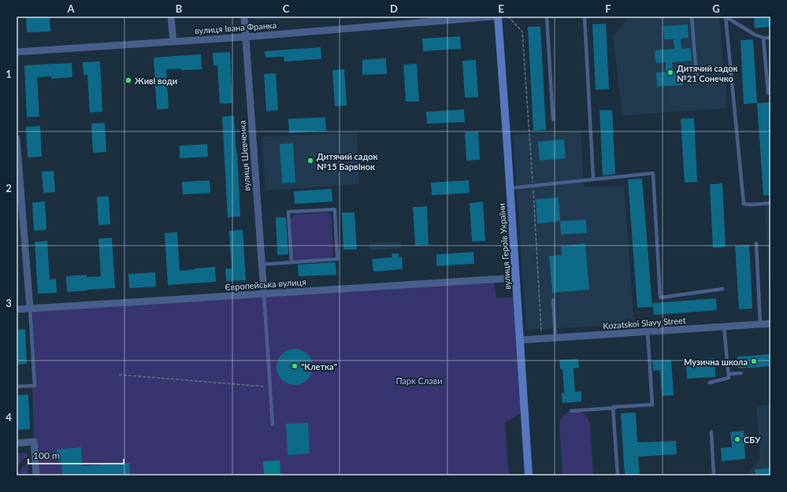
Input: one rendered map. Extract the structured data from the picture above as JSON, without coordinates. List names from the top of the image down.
{
  "streets": {
    "street": [
      "вулиця Івана Франка",
      "вулиця Шевченка",
      "вулиця Героїв України",
      "Європейська вулиця",
      "Kozatskoi Slavy Street"
    ]
  },
  "crossings": [
    ["вулиця Івана Франка", "вулиця Шевченка"],
    ["вулиця Шевченка", "Європейська вулиця"],
    ["вулиця Героїв України", "Європейська вулиця"],
    ["вулиця Героїв України", "Kozatskoi Slavy Street"]
  ],
  "parks": ["Парк Слави"],
  "places": [
    "Дитячий садок №21 Сонечко",
    "Живі води",
    "Дитячий садок №15 Барвінок",
    "Музична школа",
    "\"Клетка\"",
    "СБУ"
  ],
  "scale_bar": "100 m",
  "grid": {
    "columns": [
      "A",
      "B",
      "C",
      "D",
      "E",
      "F",
      "G"
    ],
    "rows": [
      "1",
      "2",
      "3",
      "4"
    ]
  }
}
